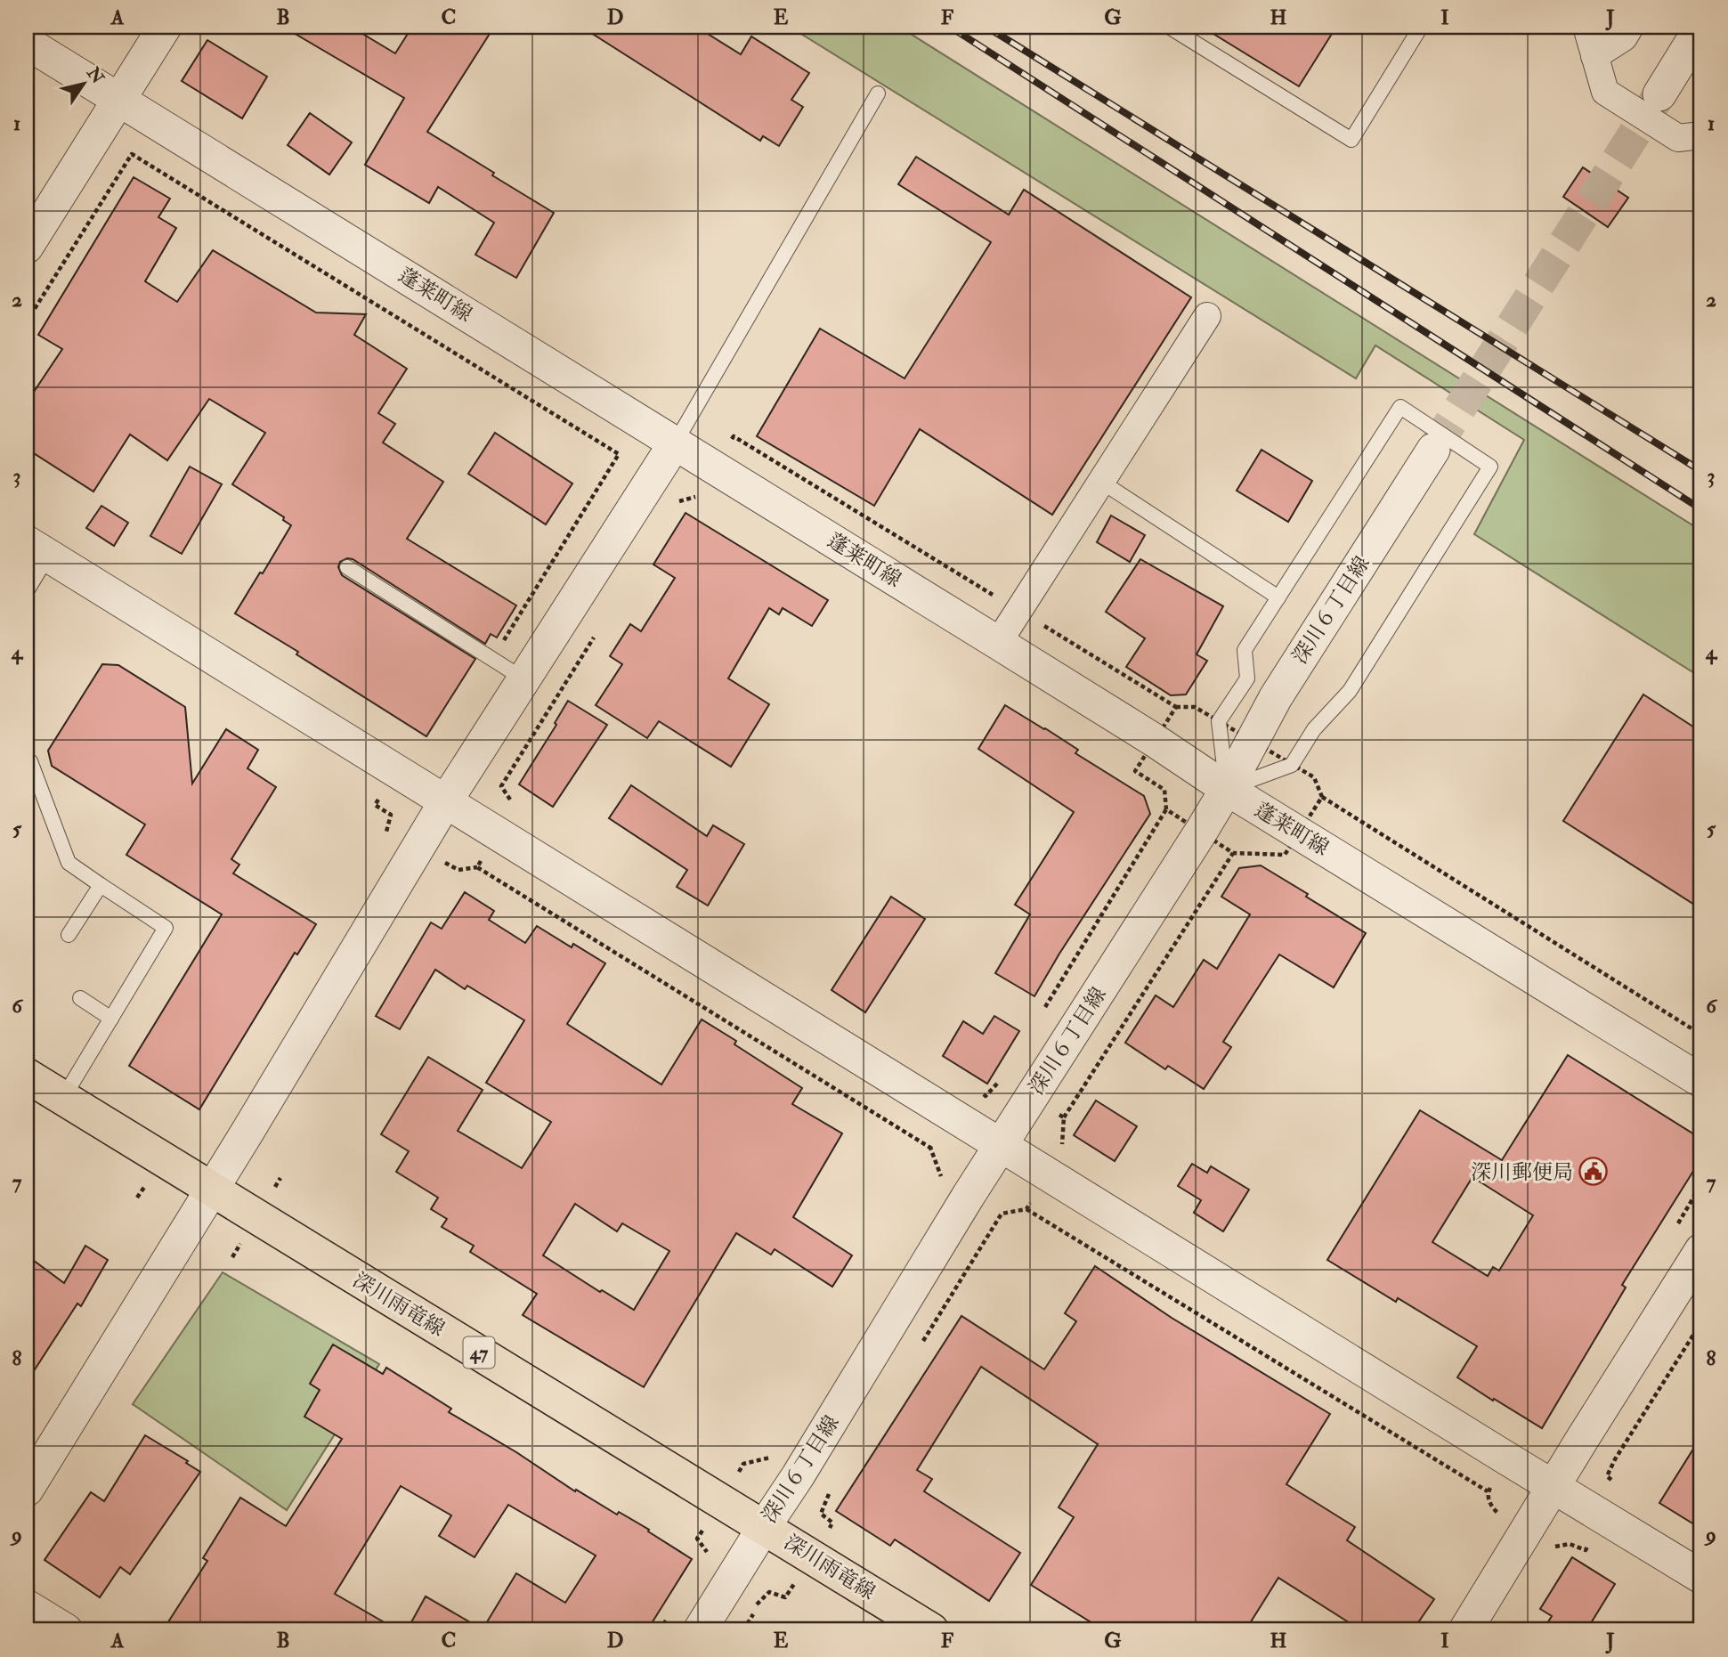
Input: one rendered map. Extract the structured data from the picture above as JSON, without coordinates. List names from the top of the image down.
{
  "streets": {
    "main road": ["深川雨竜線", "47"],
    "street": ["蓬莱町線", "深川６丁目線"]
  },
  "crossings": [
    ["蓬莱町線", "深川６丁目線"],
    ["深川６丁目線", "深川雨竜線"]
  ],
  "places": {
    "public building": ["深川郵便局"]
  },
  "north": "top right",
  "grid": {
    "columns": [
      "A",
      "B",
      "C",
      "D",
      "E",
      "F",
      "G",
      "H",
      "I",
      "J"
    ],
    "rows": [
      "1",
      "2",
      "3",
      "4",
      "5",
      "6",
      "7",
      "8",
      "9"
    ]
  }
}
